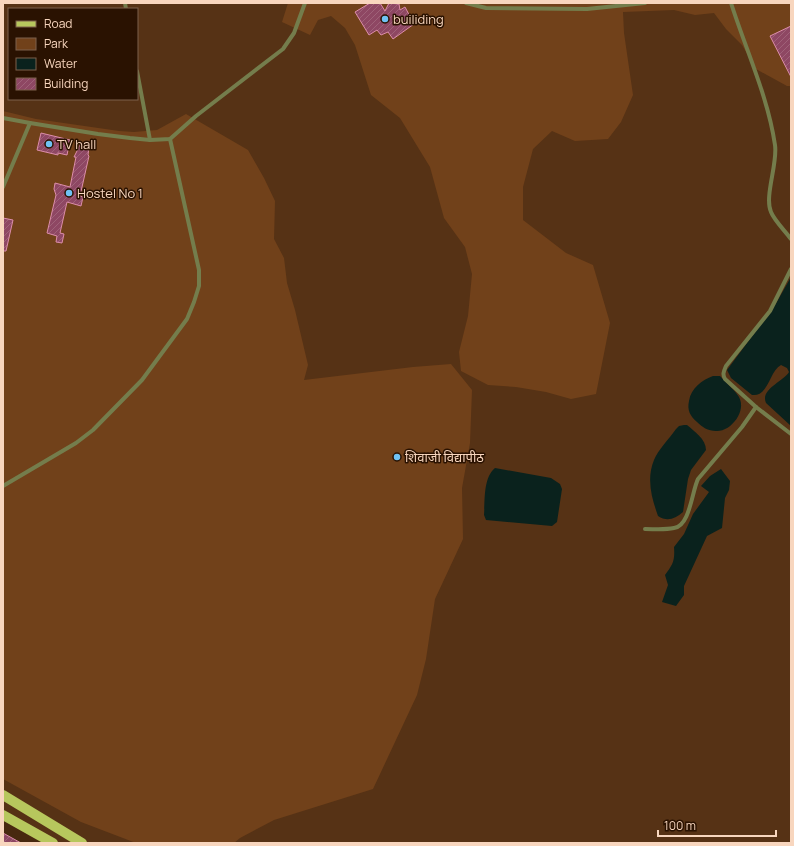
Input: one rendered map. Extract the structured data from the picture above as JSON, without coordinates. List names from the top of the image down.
{
  "places": [
    "builiding",
    "TV hall",
    "Hostel No 1",
    "शिवाजी विद्यापीठ"
  ],
  "legend": [
    "Road",
    "Park",
    "Water",
    "Building"
  ],
  "scale_bar": "100 m"
}
